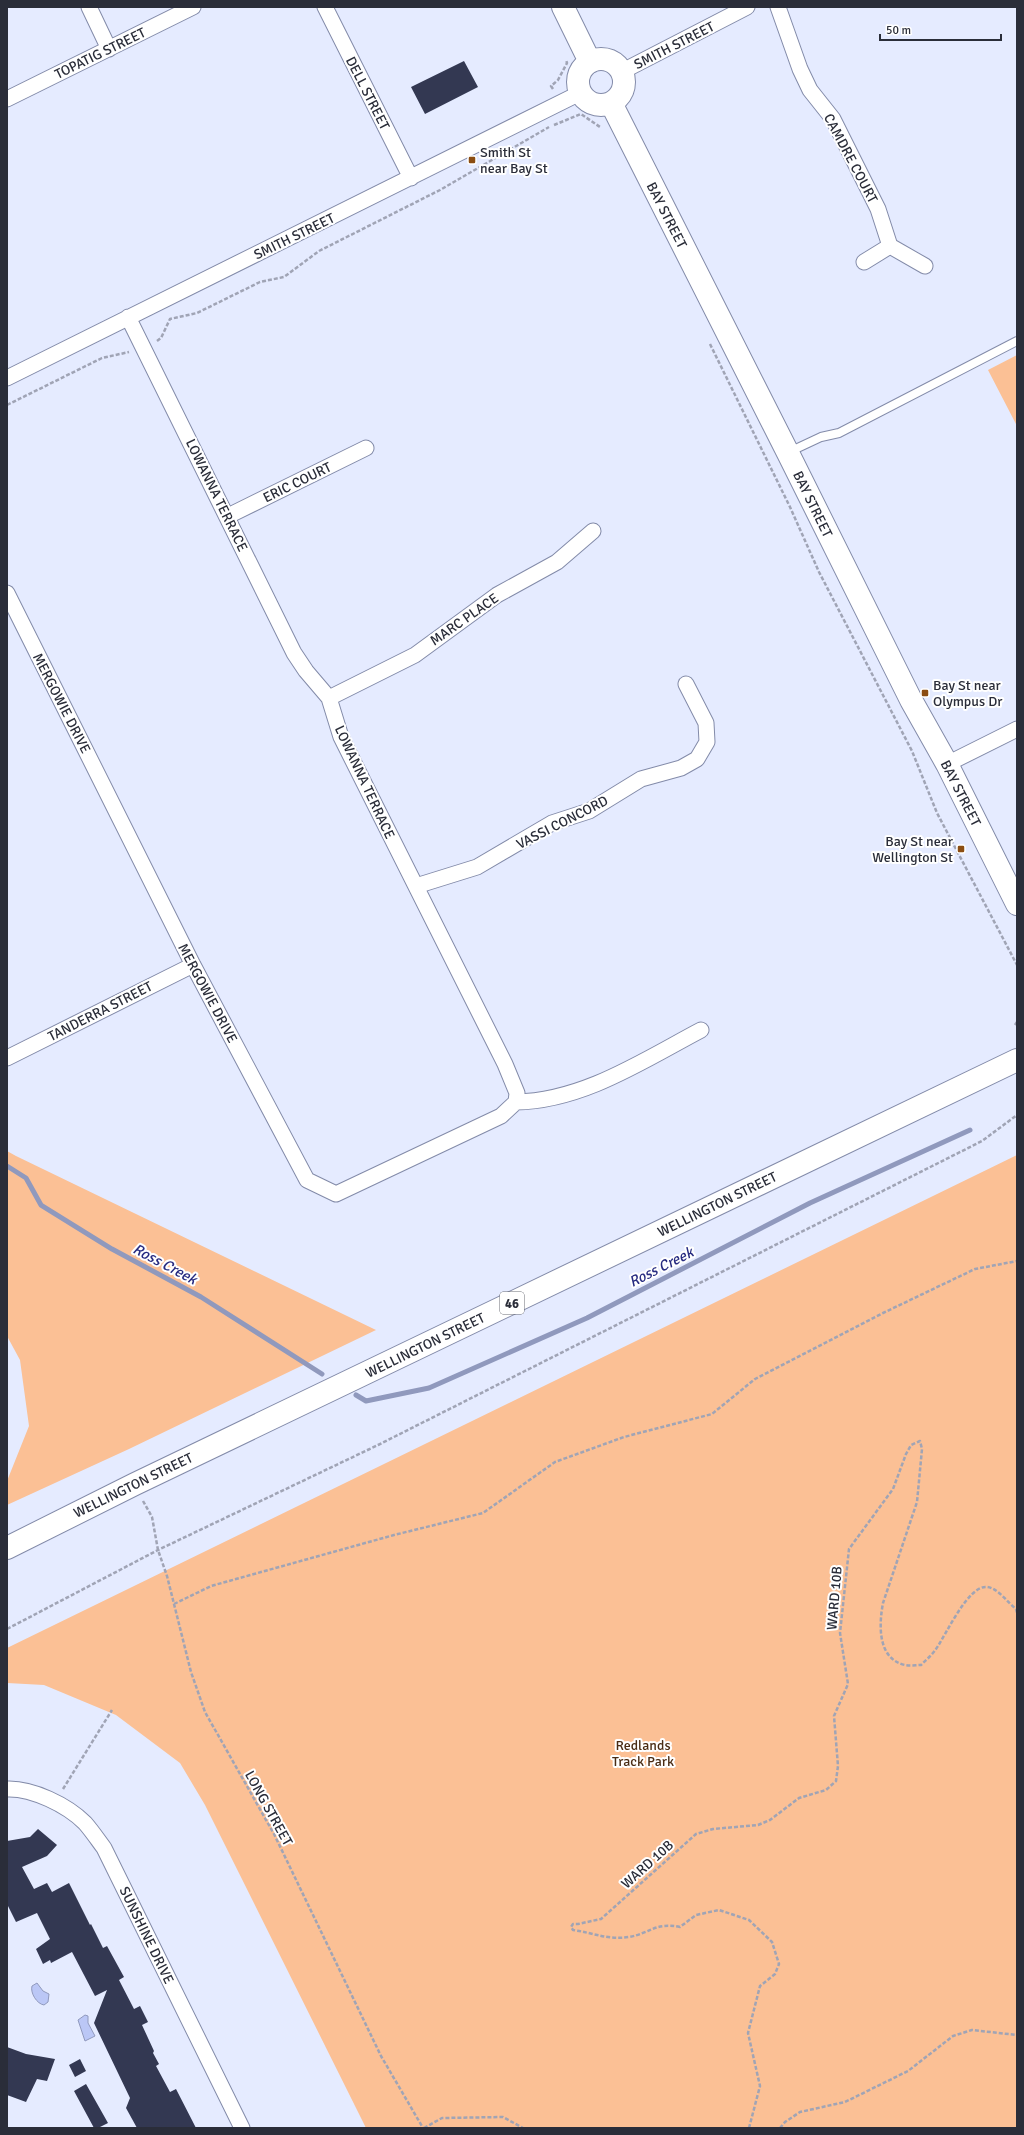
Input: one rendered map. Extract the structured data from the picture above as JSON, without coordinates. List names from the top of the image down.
{
  "streets": {
    "main road": ["BAY STREET", "WELLINGTON STREET", "46"],
    "street": [
      "SMITH STREET",
      "TOPATIG STREET",
      "DELL STREET",
      "CAMDRE COURT",
      "ERIC COURT",
      "LOWANNA TERRACE",
      "MARC PLACE",
      "MERGOWIE DRIVE",
      "VASSI CONCORD",
      "TANDERRA STREET",
      "SUNSHINE DRIVE"
    ],
    "path": ["WARD 10B", "LONG STREET"]
  },
  "crossings": [
    ["SMITH STREET", "DELL STREET"],
    ["SMITH STREET", "BAY STREET"],
    ["SMITH STREET", "LOWANNA TERRACE"],
    ["ERIC COURT", "LOWANNA TERRACE"],
    ["LOWANNA TERRACE", "MARC PLACE"],
    ["LOWANNA TERRACE", "MERGOWIE DRIVE"],
    ["LOWANNA TERRACE", "VASSI CONCORD"],
    ["MERGOWIE DRIVE", "TANDERRA STREET"],
    ["WELLINGTON STREET", "LONG STREET"]
  ],
  "water": ["Ross Creek"],
  "parks": ["Redlands Track Park"],
  "places": {
    "transit": ["Smith St near Bay St", "Bay St near Olympus Dr", "Bay St near Wellington St"]
  },
  "scale_bar": "50 m"
}
